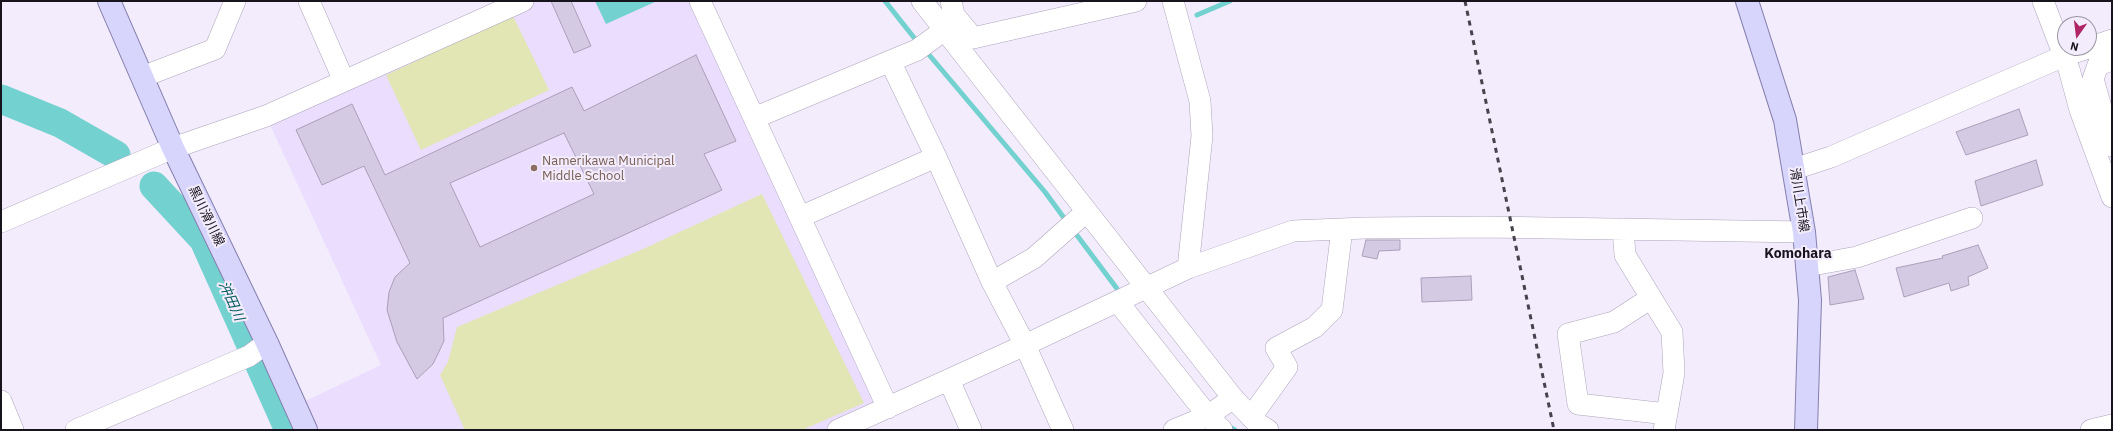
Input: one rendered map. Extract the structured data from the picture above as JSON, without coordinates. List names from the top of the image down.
{
  "streets": {
    "main road": ["滑川上市線", "黒川滑川線"]
  },
  "districts": ["Komohara"],
  "water": ["沖田川"],
  "places": ["Namerikawa Municipal Middle School"],
  "north": "bottom"
}
